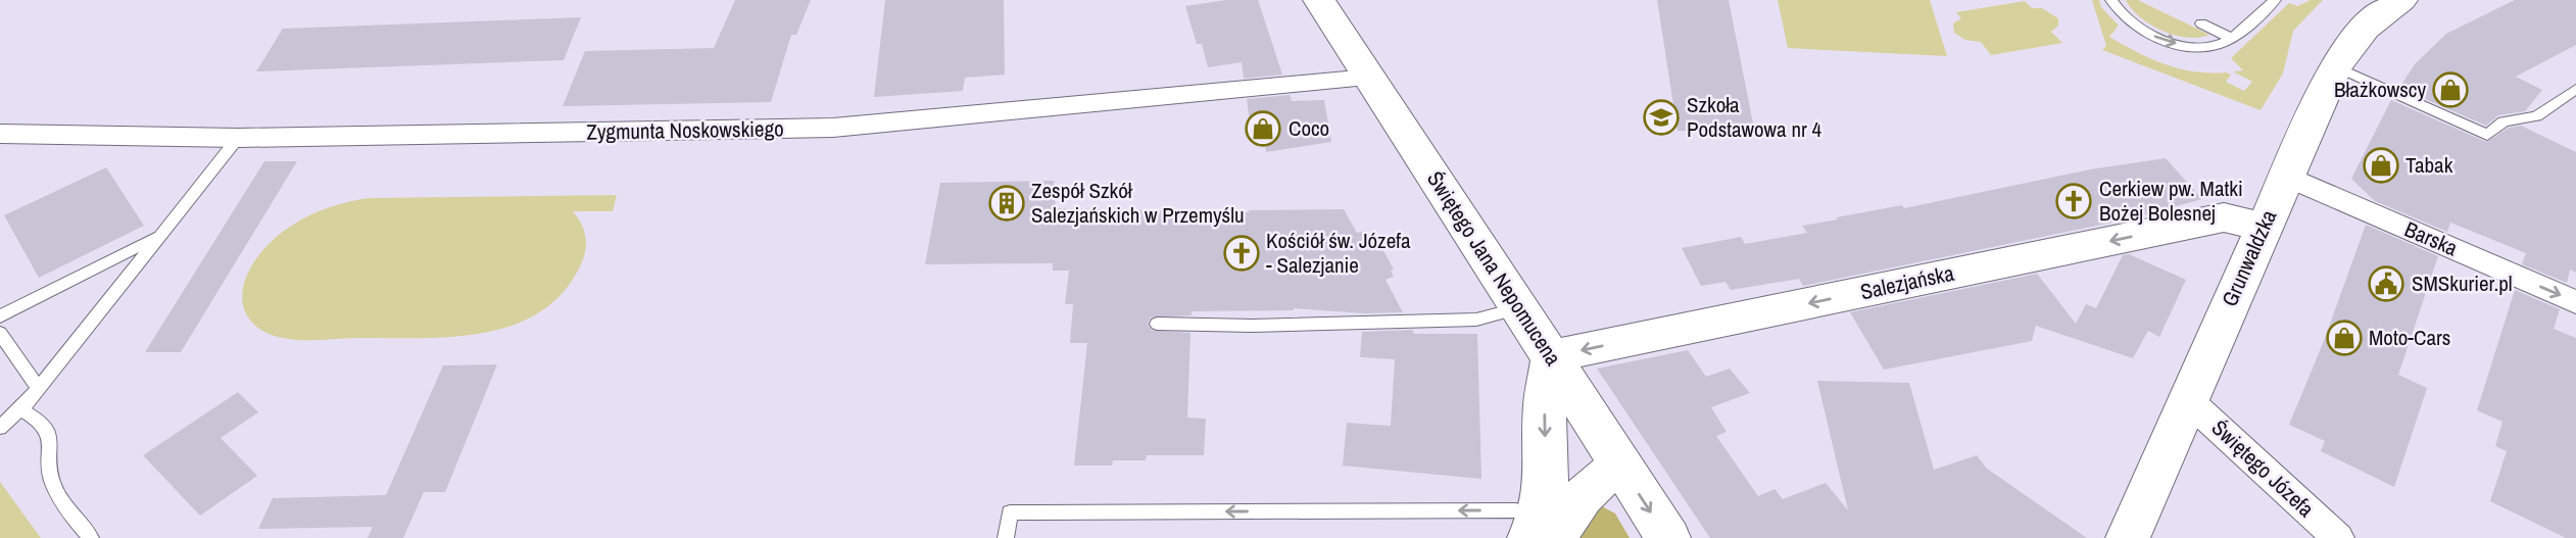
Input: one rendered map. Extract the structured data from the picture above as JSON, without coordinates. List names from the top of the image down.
{
  "streets": {
    "street": [
      "Zygmunta Noskowskiego",
      "Barska",
      "Grunwaldzka",
      "Świętego Jana Nepomucena",
      "Salezjańska",
      "Świętego Józefa"
    ]
  },
  "crossings": [
    ["Zygmunta Noskowskiego", "Świętego Jana Nepomucena"],
    ["Barska", "Grunwaldzka"],
    ["Grunwaldzka", "Salezjańska"],
    ["Grunwaldzka", "Świętego Józefa"],
    ["Świętego Jana Nepomucena", "Salezjańska"]
  ],
  "one_way": ["Barska", "Salezjańska"],
  "places": {
    "shop": [
      "Błażkowscy",
      "Coco",
      "Tabak",
      "Moto-Cars"
    ],
    "school or university": ["Szkoła Podstawowa nr 4"],
    "church": ["Cerkiew pw. Matki Bożej Bolesnej", "Kościół św. Józefa - Salezjanie"],
    "building": ["Zespół Szkół Salezjańskich w Przemyślu"],
    "public building": ["SMSkurier.pl"]
  }
}
